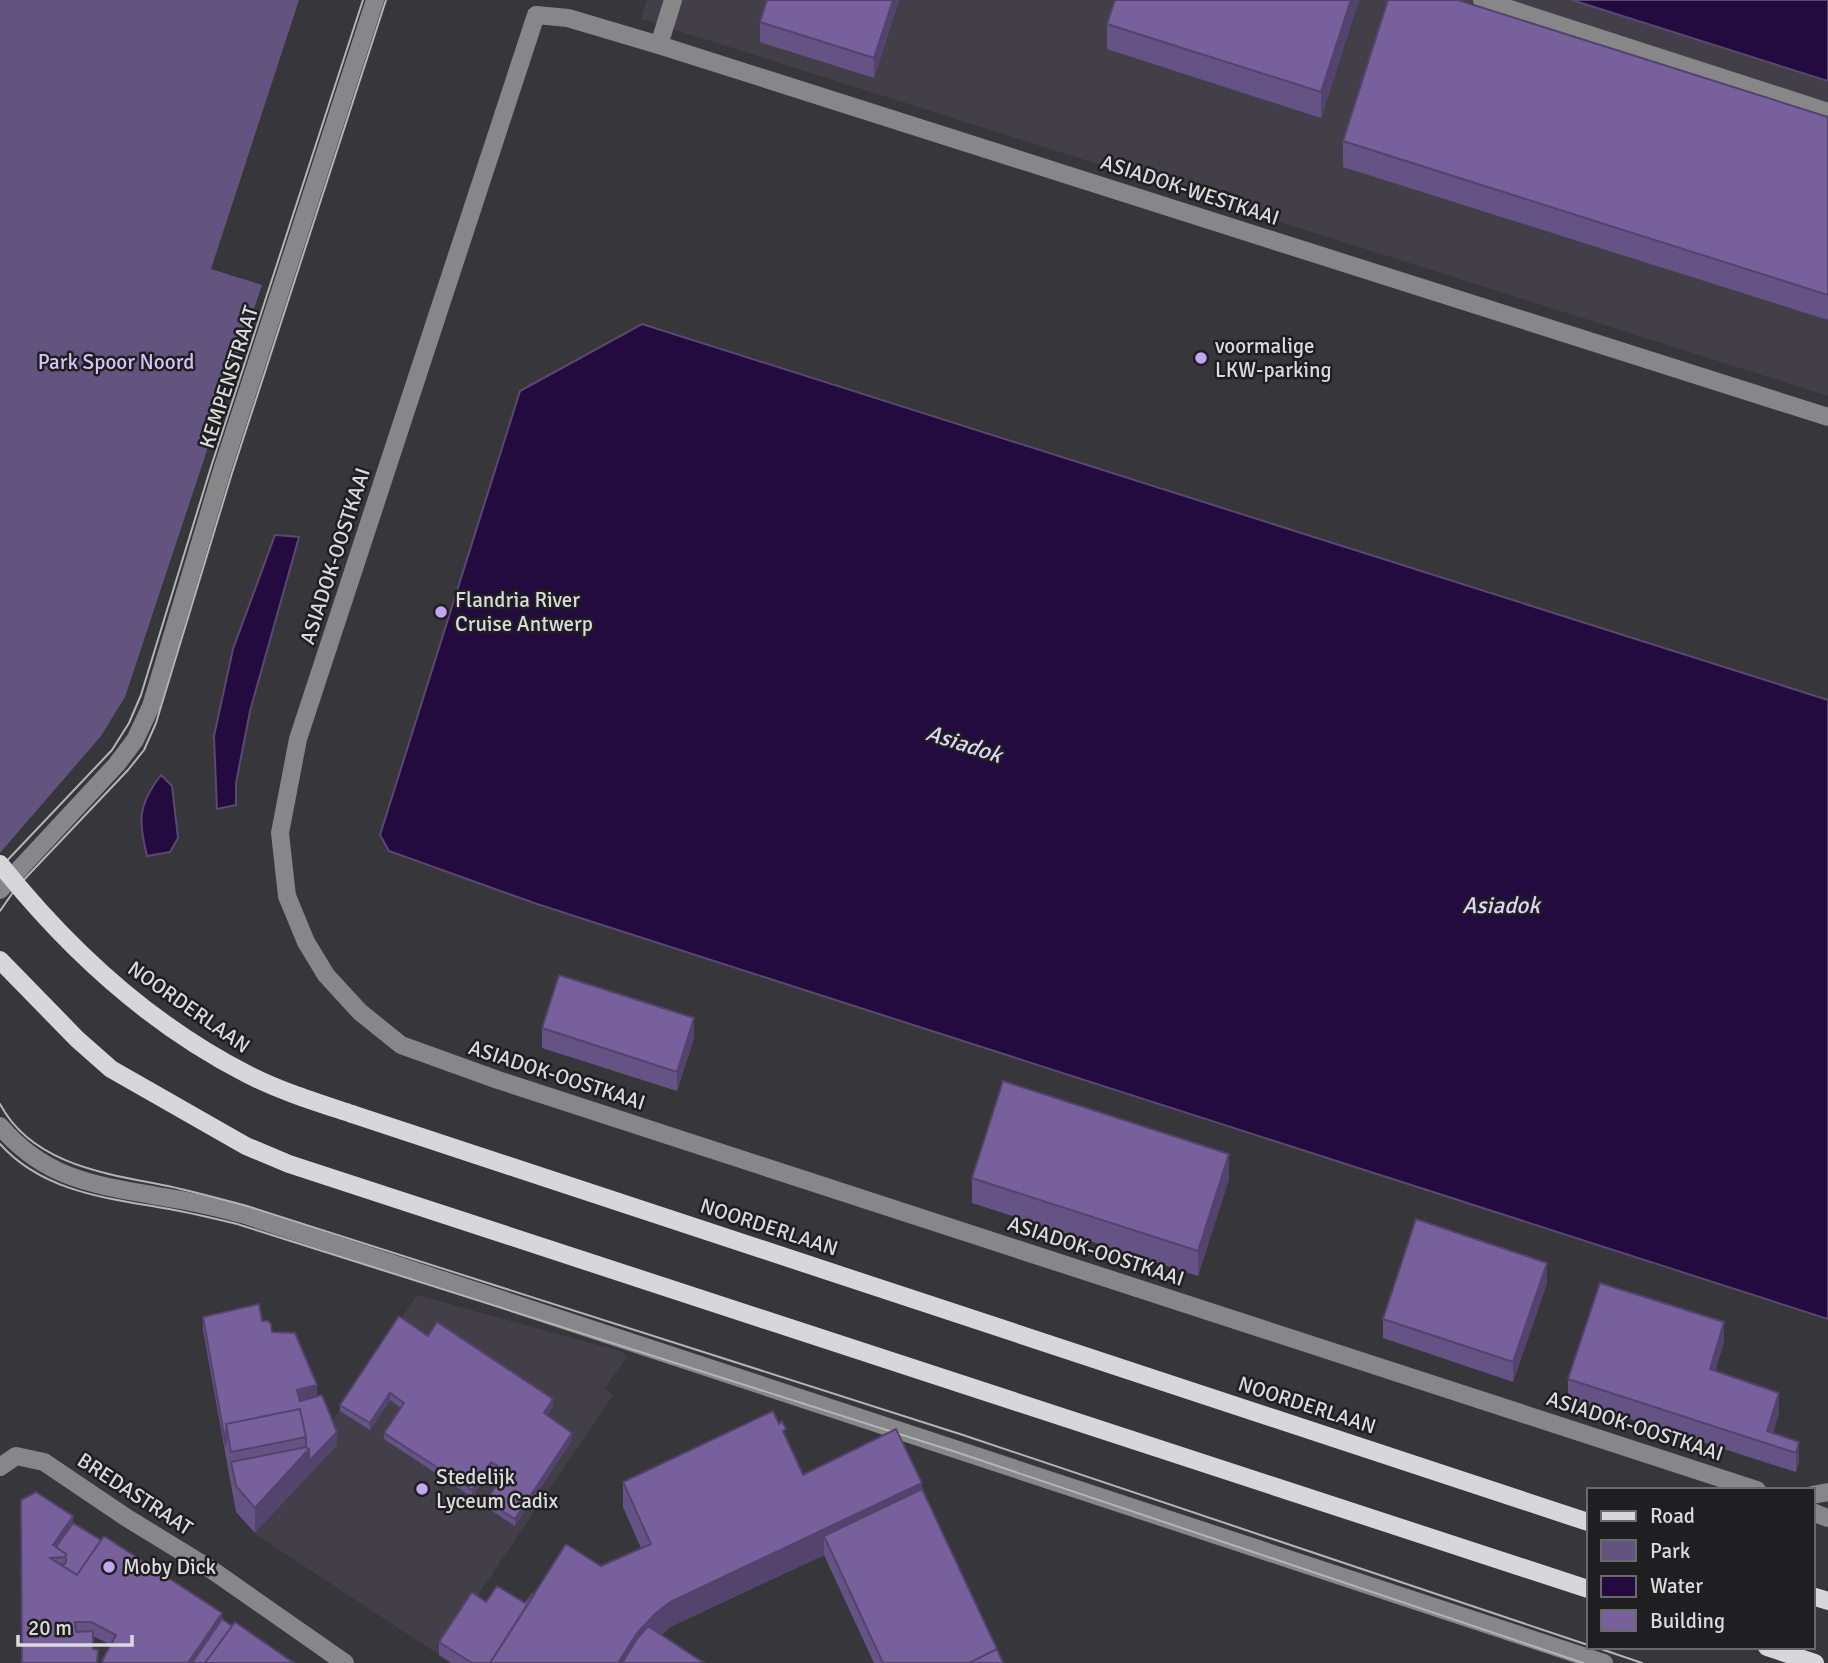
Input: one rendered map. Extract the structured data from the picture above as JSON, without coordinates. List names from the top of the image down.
{
  "streets": {
    "main road": ["NOORDERLAAN"],
    "street": [
      "ASIADOK-WESTKAAI",
      "KEMPENSTRAAT",
      "ASIADOK-OOSTKAAI",
      "BREDASTRAAT"
    ]
  },
  "crossings": [
    ["ASIADOK-WESTKAAI", "ASIADOK-OOSTKAAI"]
  ],
  "water": ["Asiadok"],
  "parks": ["Park Spoor Noord"],
  "places": [
    "voormalige LKW-parking",
    "Flandria River Cruise Antwerp",
    "Stedelijk Lyceum Cadix",
    "Moby Dick"
  ],
  "legend": [
    "Road",
    "Park",
    "Water",
    "Building"
  ],
  "scale_bar": "20 m"
}
